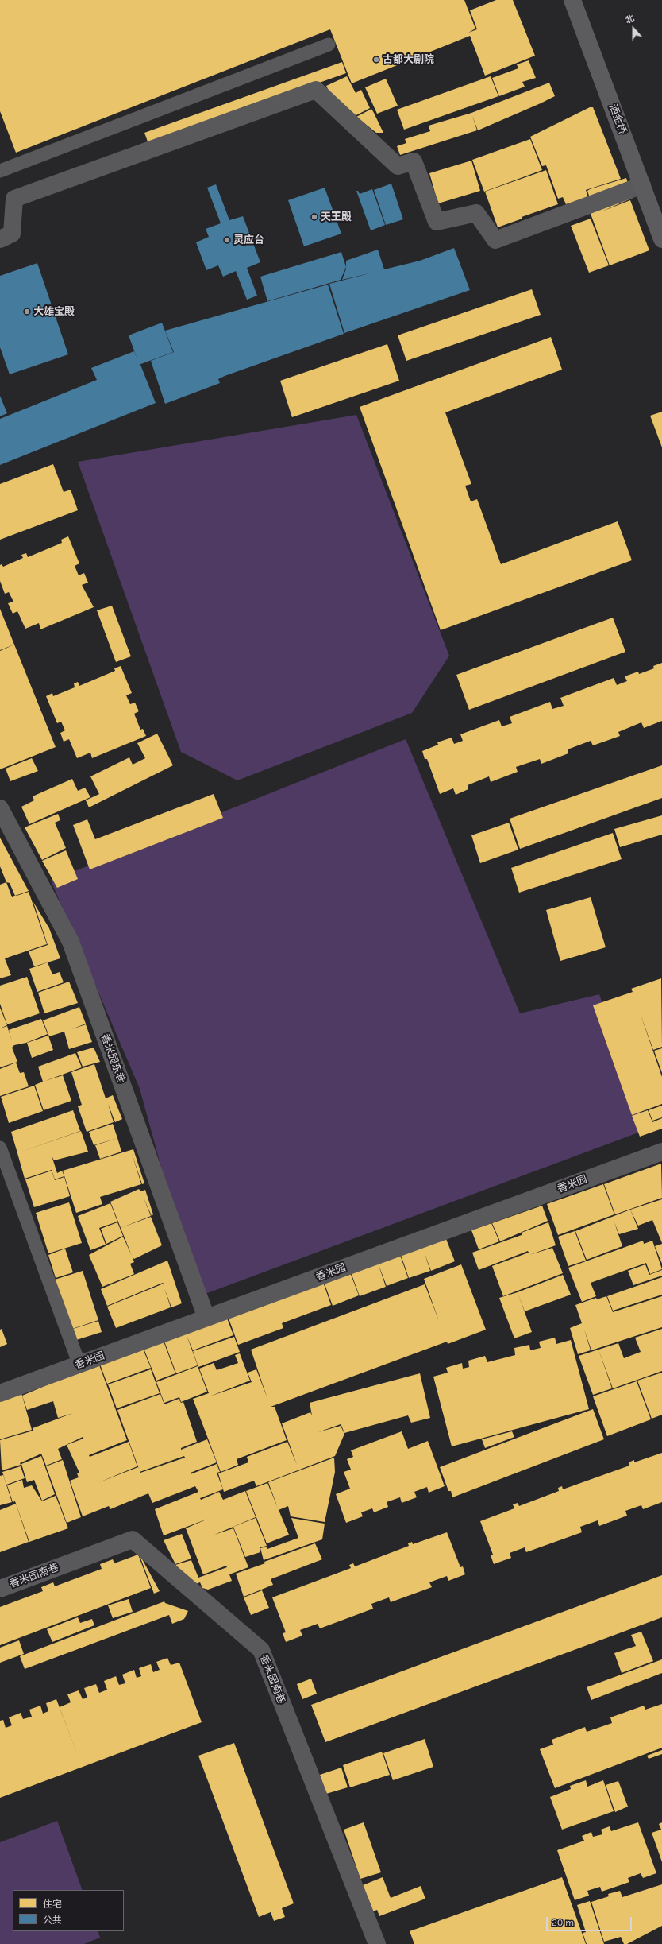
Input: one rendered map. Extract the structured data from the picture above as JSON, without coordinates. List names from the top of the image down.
{
  "streets": {
    "street": [
      "洒金桥",
      "香米园东巷",
      "香米园",
      "香米园南巷"
    ]
  },
  "crossings": [
    ["香米园东巷", "香米园"]
  ],
  "places": [
    "古都大剧院",
    "天王殿",
    "灵应台",
    "大雄宝殿"
  ],
  "legend": ["住宅", "公共"],
  "scale_bar": "20 m",
  "north": "top"
}
